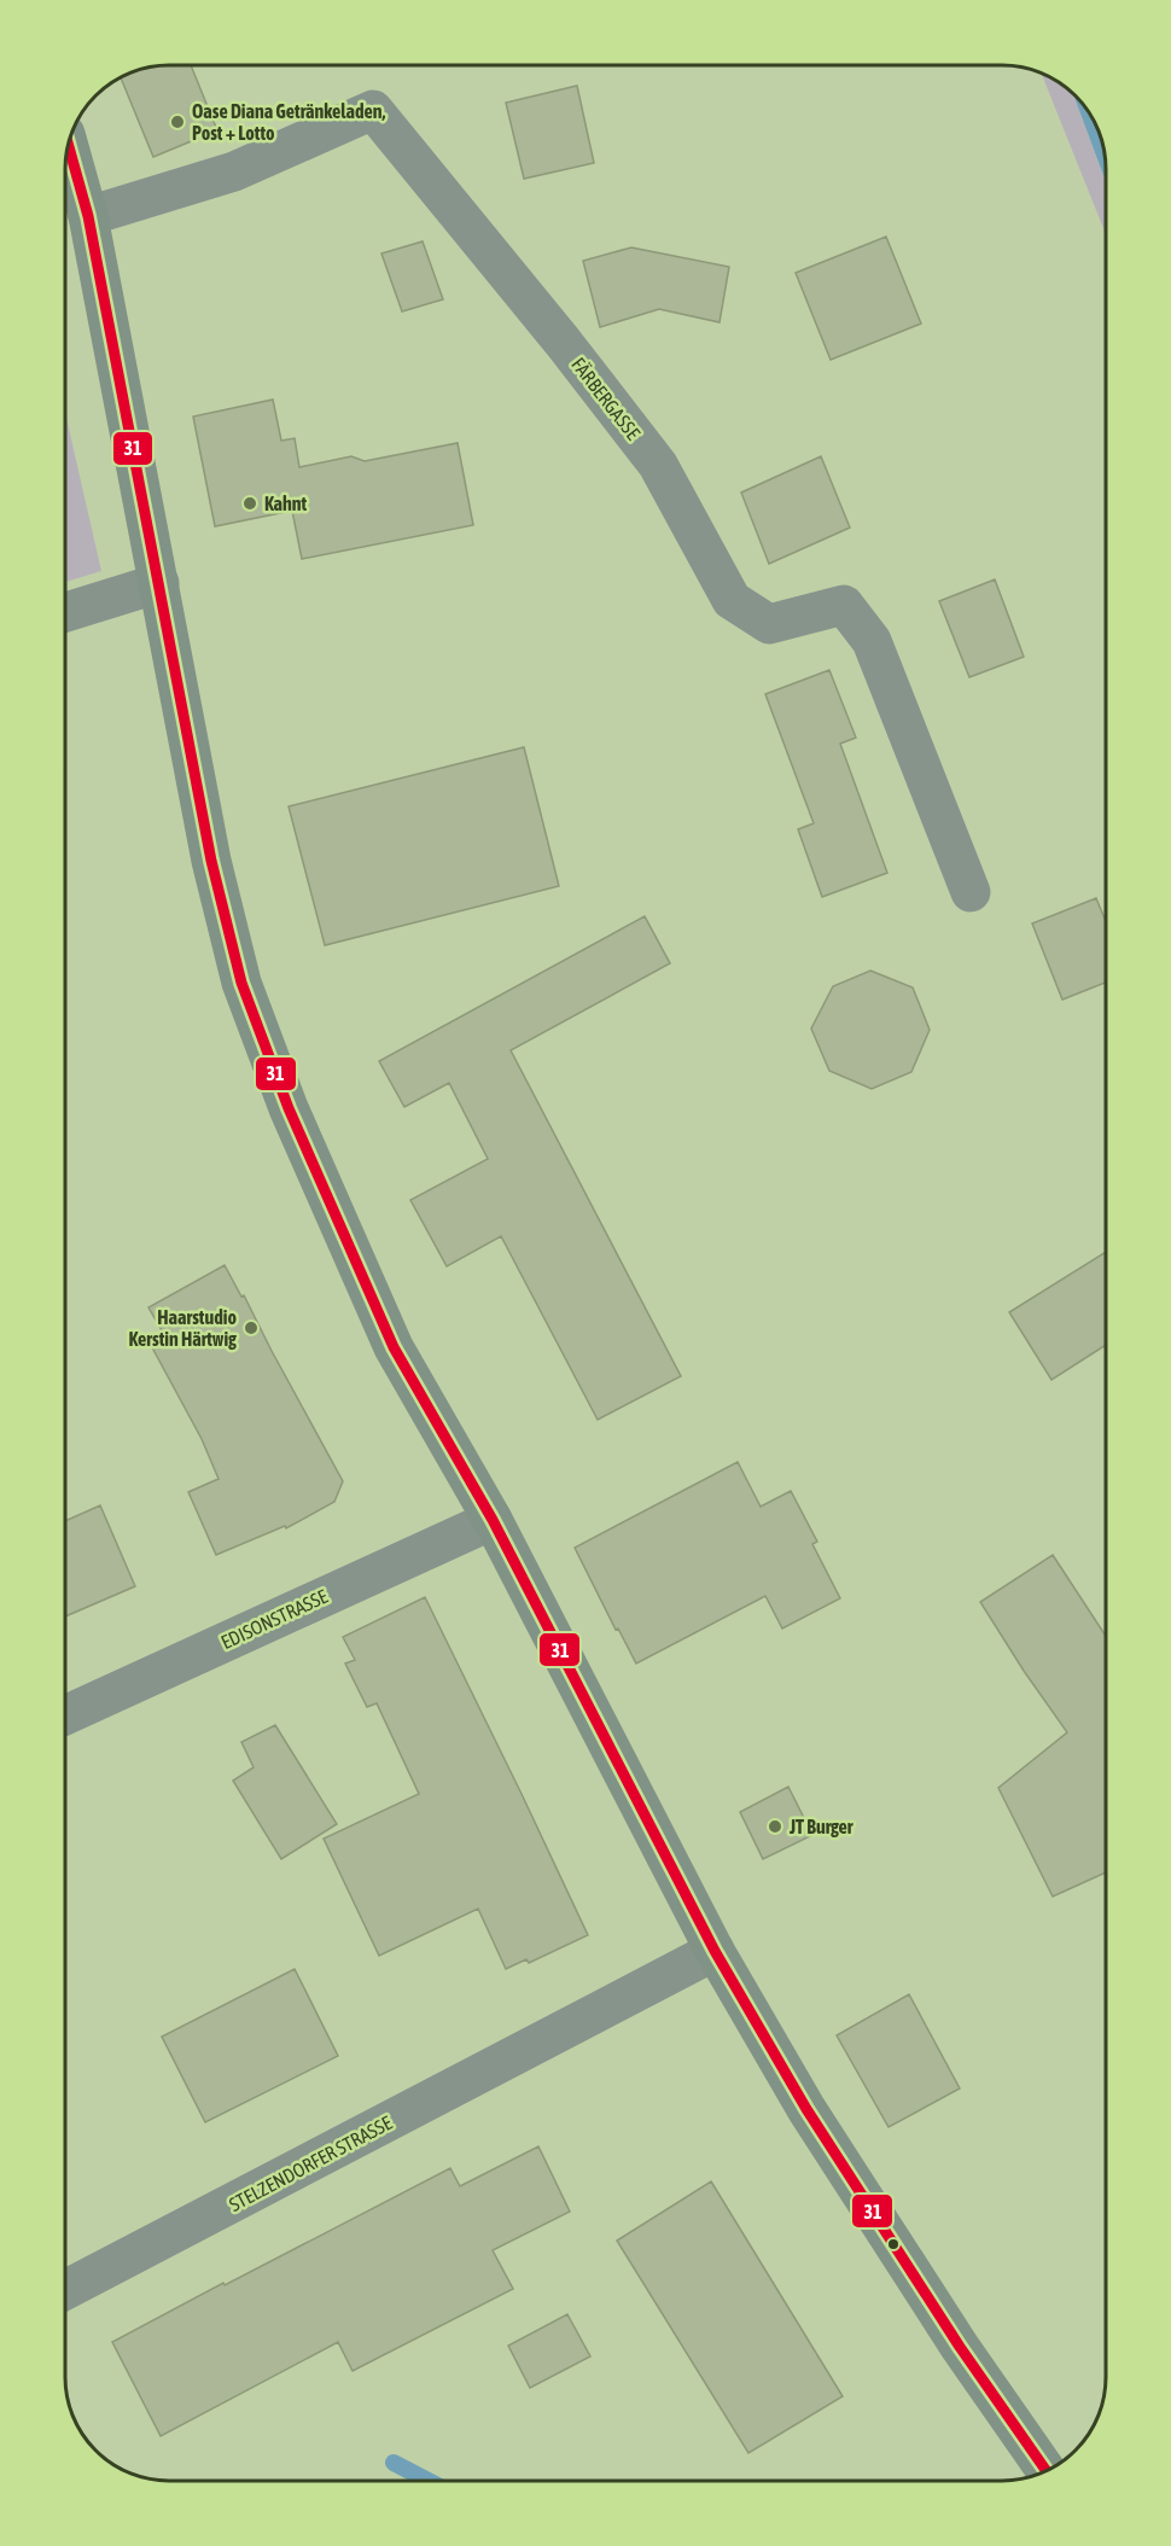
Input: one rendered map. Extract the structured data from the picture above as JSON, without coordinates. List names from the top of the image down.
{
  "streets": {
    "street": ["FÄRBERGASSE", "EDISONSTRASSE", "STELZENDORFER STRASSE"]
  },
  "places": [
    "Oase Diana Getränkeladen, Post + Lotto",
    "Kahnt",
    "Haarstudio Kerstin Härtwig",
    "JT Burger"
  ],
  "lines": ["transit line 31"]
}
